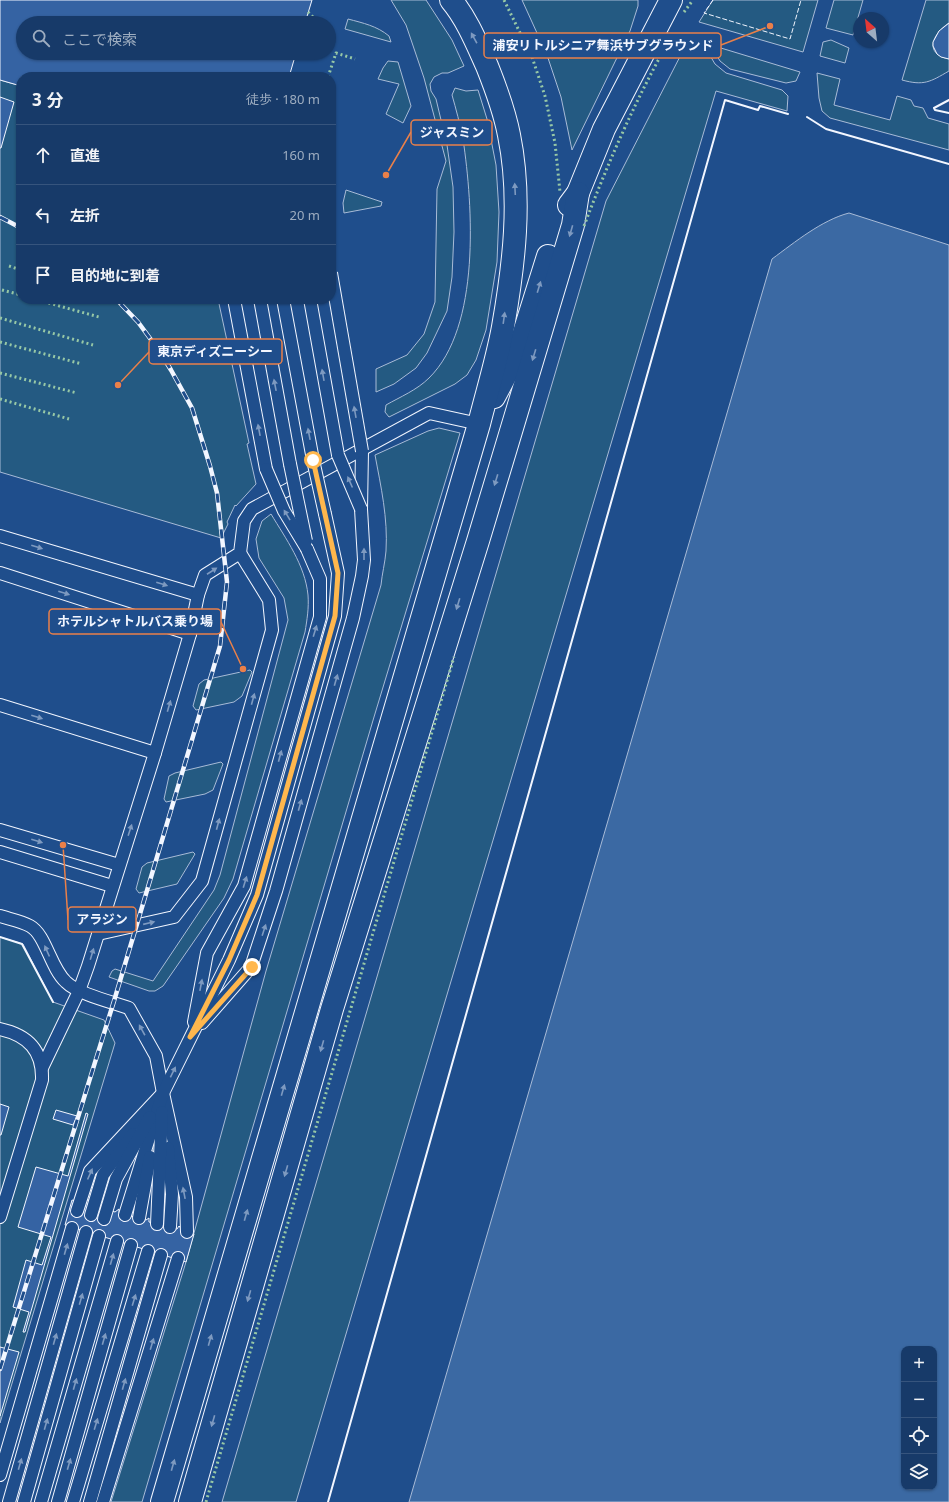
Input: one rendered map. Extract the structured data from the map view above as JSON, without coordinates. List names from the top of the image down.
{
  "places": [
    "浦安リトルシニア舞浜サブグラウンド",
    "ジャスミン",
    "東京ディズニーシー",
    "ホテルシャトルバス乗り場",
    "アラジン"
  ],
  "north": "top left",
  "page": {
    "search": "ここで検索",
    "heading": ["3 分", "徒歩 · 180 m"],
    "list": [
      ["直進", "160 m"],
      ["左折", "20 m"],
      "目的地に到着"
    ],
    "map_buttons": ["+", "−"]
  }
}
